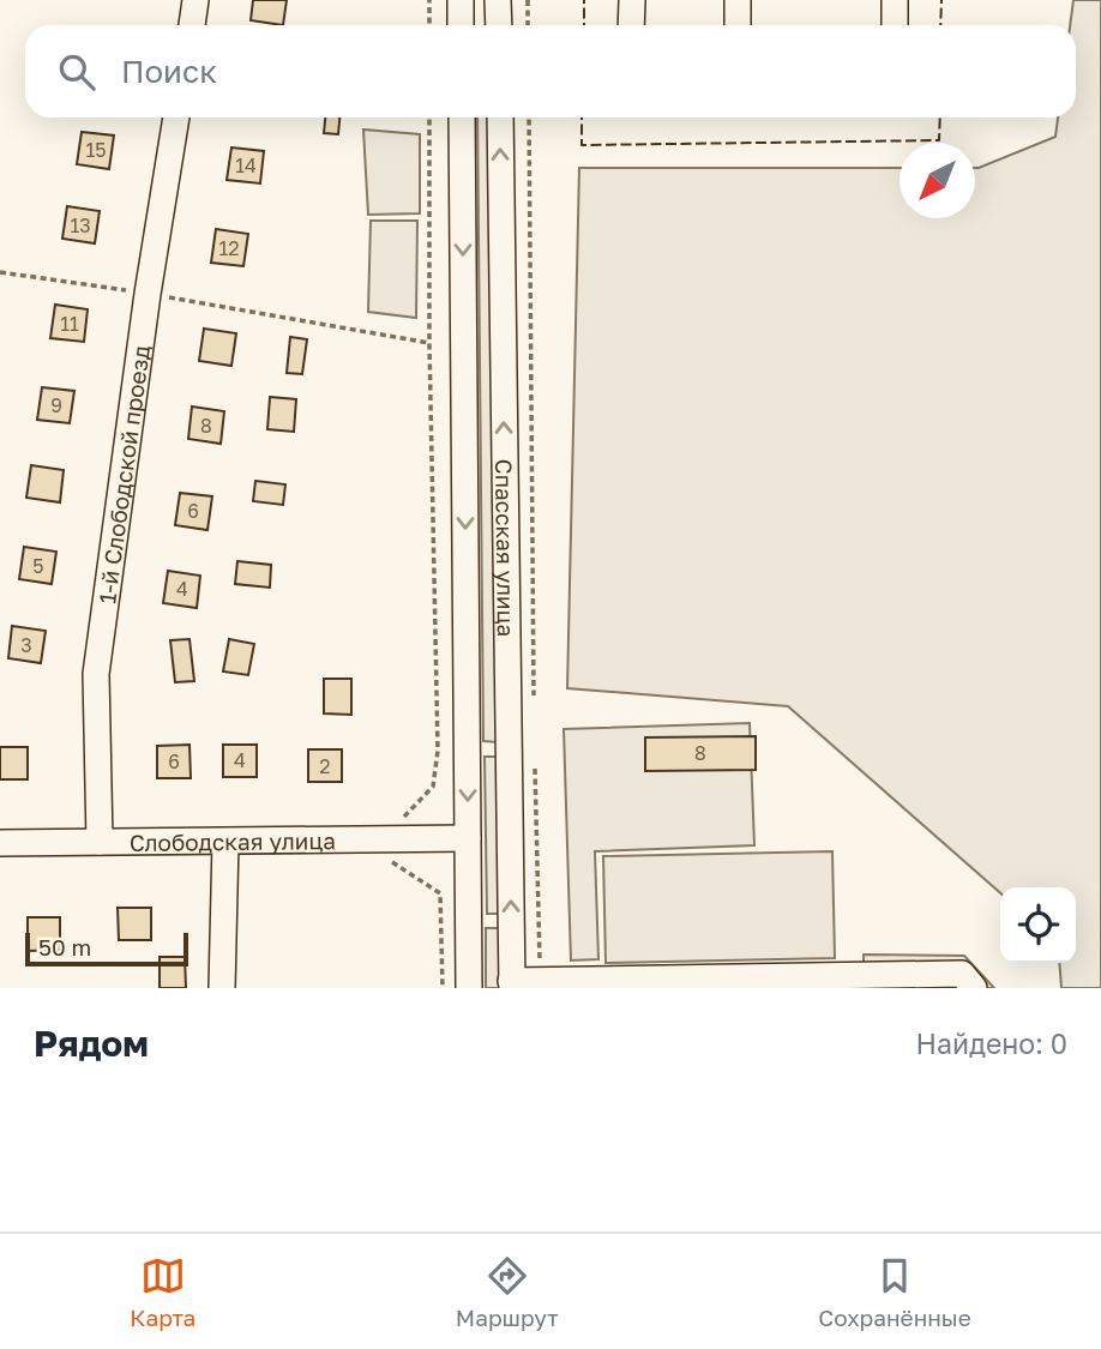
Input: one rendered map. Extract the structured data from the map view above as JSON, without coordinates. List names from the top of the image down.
{
  "streets": {
    "street": ["1-й Слободской проезд", "Спасская улица", "Слободская улица"]
  },
  "crossings": [
    ["1-й Слободской проезд", "Слободская улица"],
    ["Спасская улица", "Слободская улица"]
  ],
  "house_numbers": [
    "15",
    "14",
    "13",
    "12",
    "11",
    "9",
    "8",
    "6",
    "5",
    "4",
    "3",
    "8",
    "4",
    "6",
    "2"
  ],
  "scale_bar": "50 m",
  "north": "bottom left",
  "page": {
    "search": "Поиск",
    "scale": "50 m",
    "heading": ["Рядом", "Найдено: 0"],
    "nav": ["Карта", "Маршрут", "Сохранённые"]
  }
}
